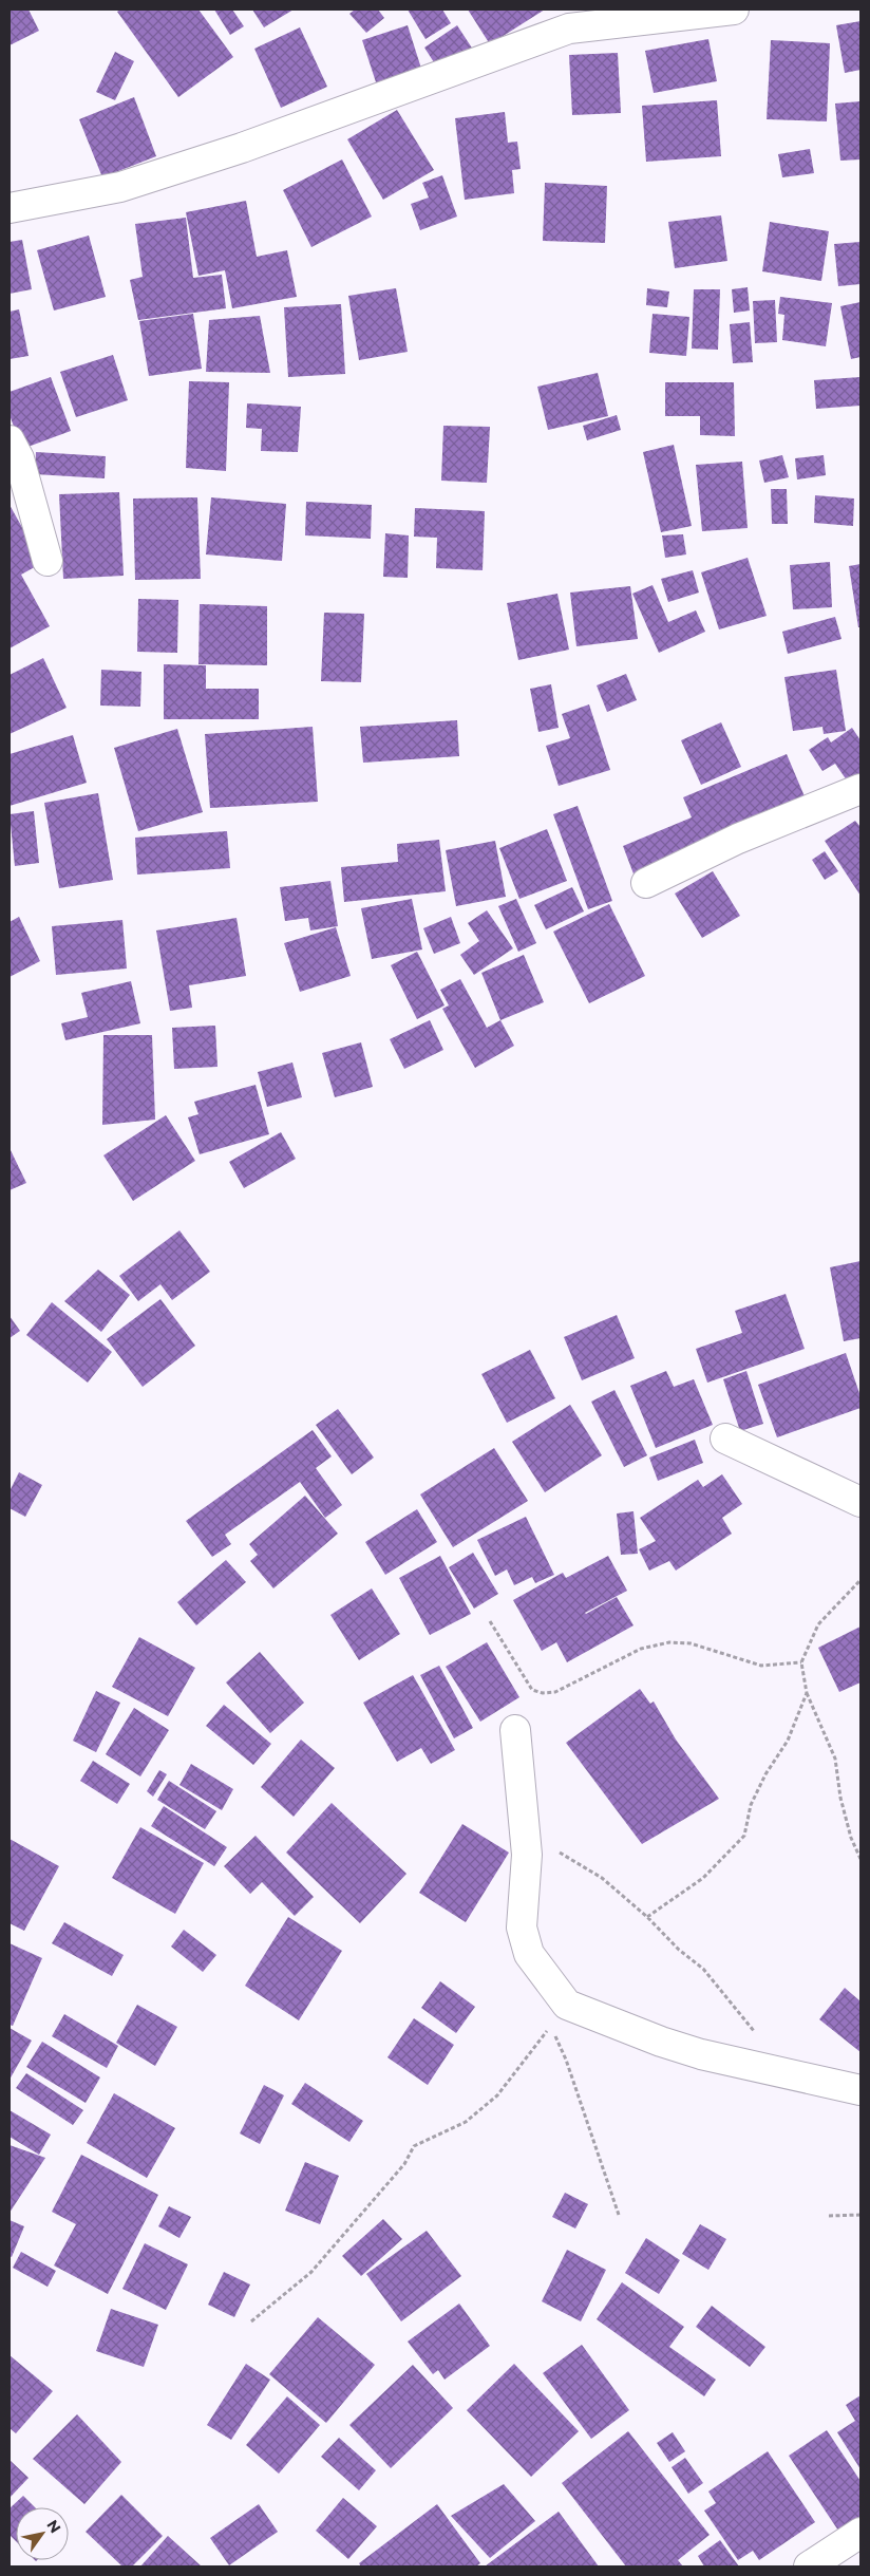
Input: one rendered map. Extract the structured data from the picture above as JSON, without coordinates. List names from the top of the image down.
{
  "north": "top right"
}
